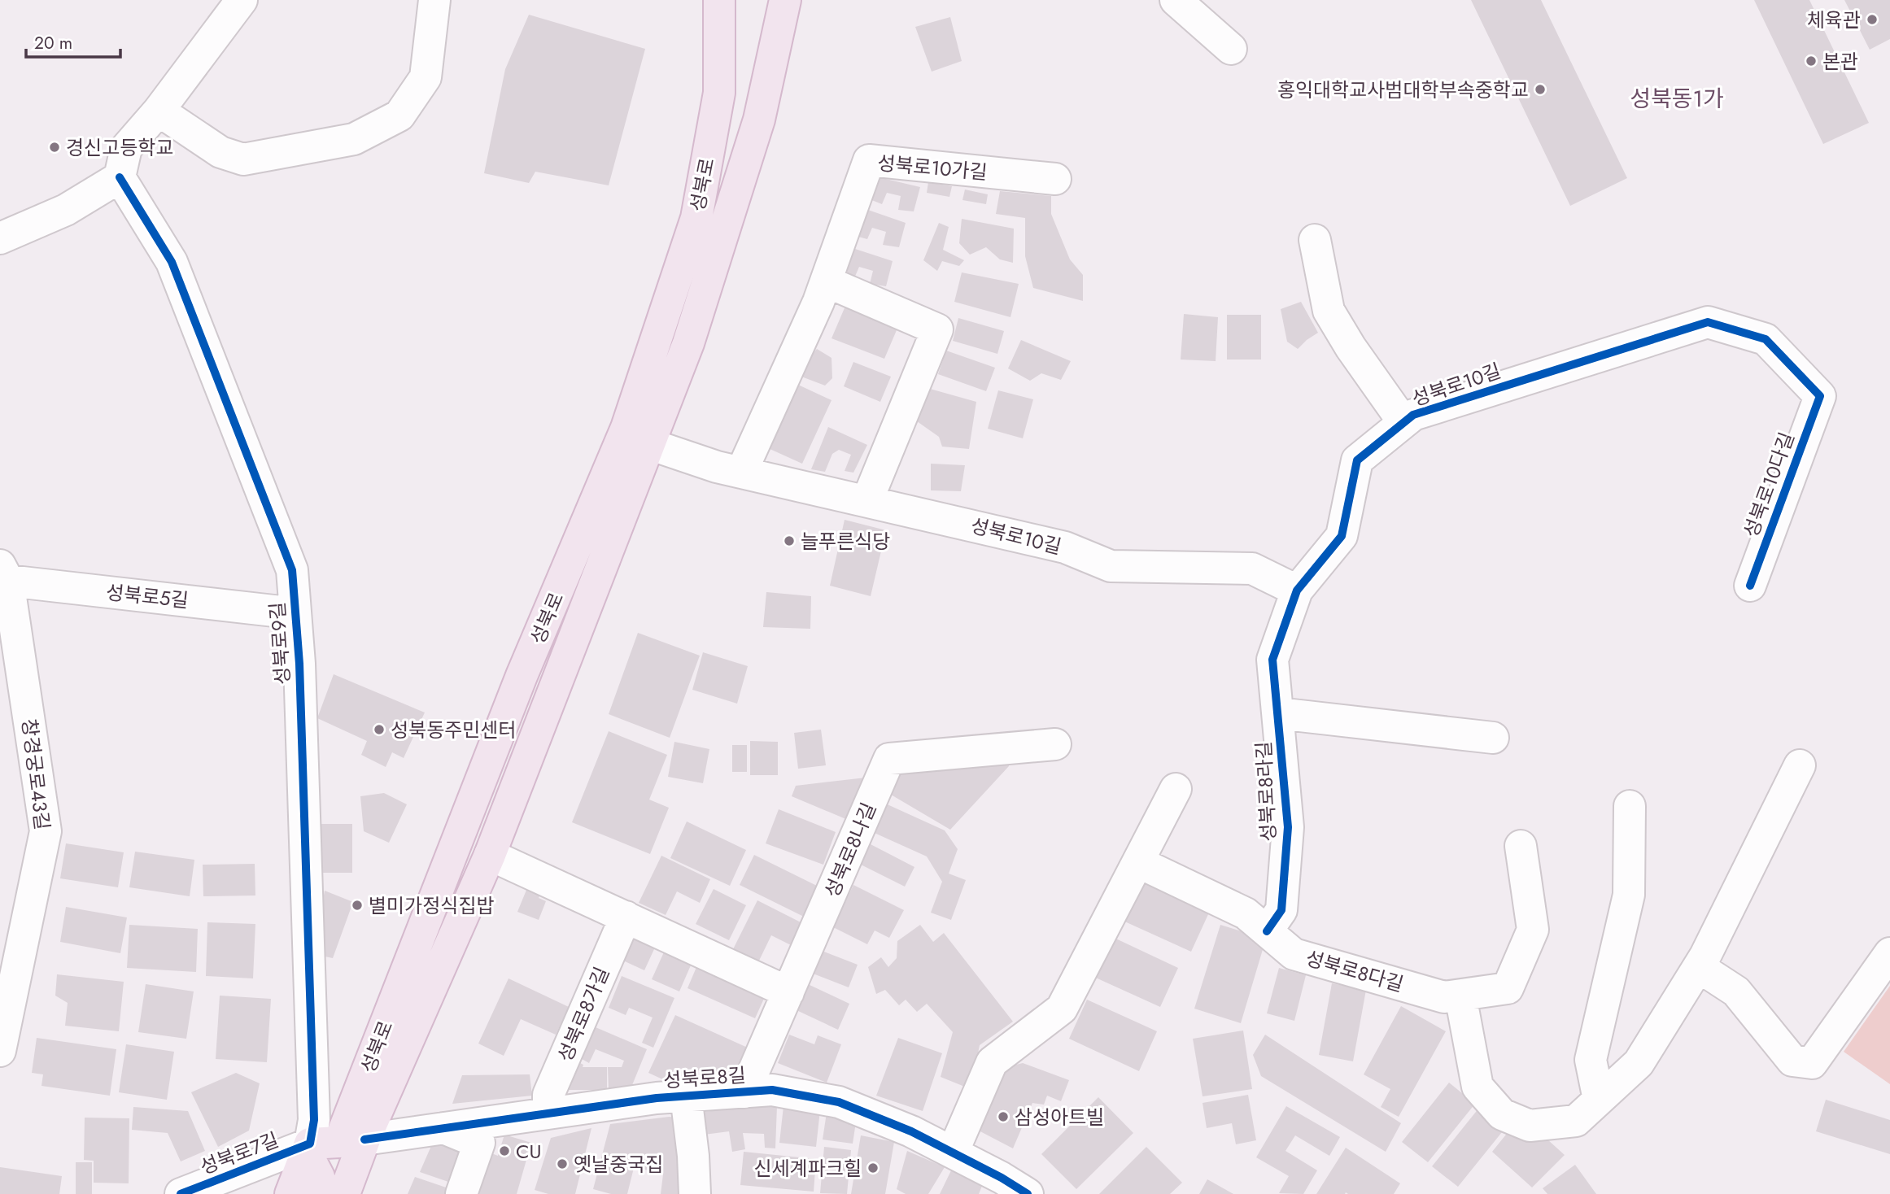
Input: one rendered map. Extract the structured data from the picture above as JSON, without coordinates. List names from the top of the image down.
{
  "streets": {
    "main road": ["성북로"],
    "street": [
      "성북로10가길",
      "성북로10길",
      "성북로10다길",
      "성북로5길",
      "성북로9길",
      "창경궁로43길",
      "성북로8라길",
      "성북로8나길",
      "성북로8다길",
      "성북로8가길",
      "성북로8길",
      "성북로7길"
    ]
  },
  "crossings": [
    ["성북로10가길", "성북로10길"],
    ["성북로", "성북로10길"],
    ["성북로", "성북로9길"],
    ["성북로", "성북로8길"],
    ["성북로", "성북로7길"],
    ["성북로10길", "성북로10다길"],
    ["성북로10길", "성북로8라길"],
    ["성북로5길", "성북로9길"],
    ["성북로5길", "창경궁로43길"],
    ["성북로9길", "성북로7길"],
    ["성북로8라길", "성북로8다길"],
    ["성북로8나길", "성북로8길"],
    ["성북로8가길", "성북로8길"]
  ],
  "districts": ["성북동1가"],
  "places": [
    "체육관",
    "본관",
    "홍익대학교사범대학부속중학교",
    "경신고등학교",
    "늘푸른식당",
    "성북동주민센터",
    "별미가정식집밥",
    "삼성아트빌",
    "CU",
    "옛날중국집",
    "신세계파크힐"
  ],
  "scale_bar": "20 m"
}
